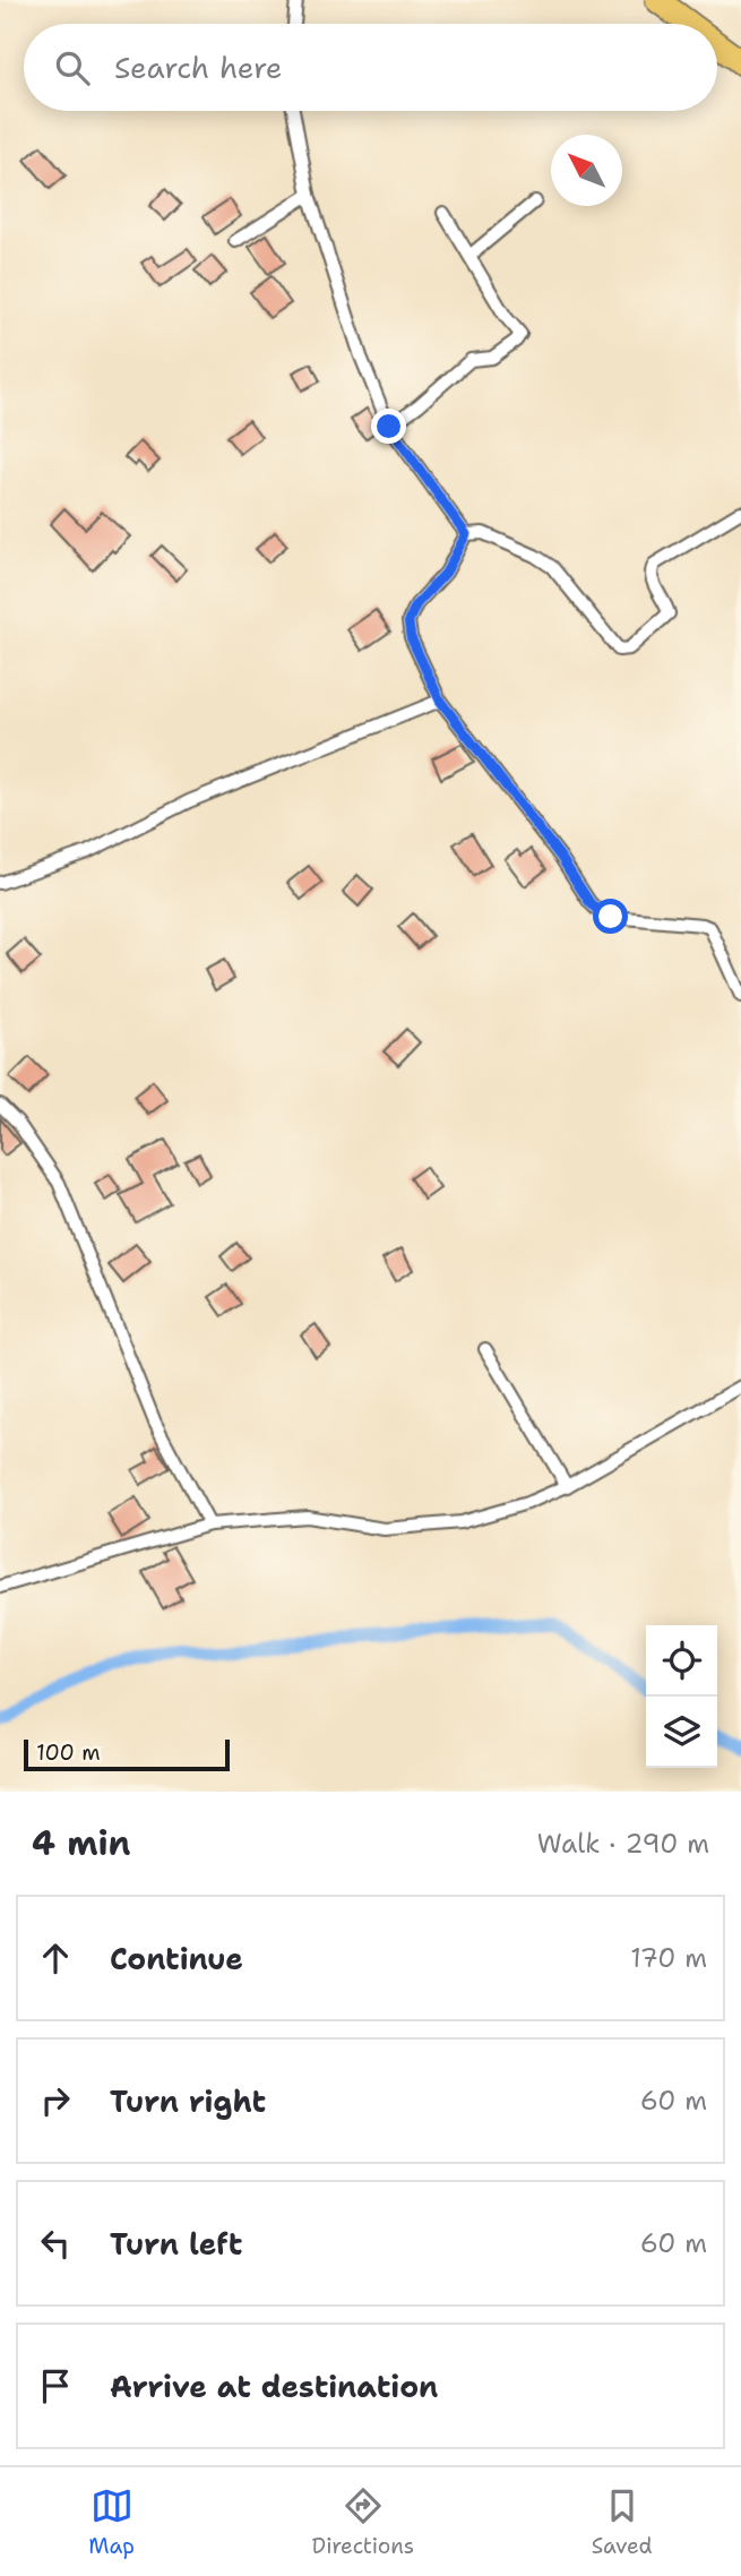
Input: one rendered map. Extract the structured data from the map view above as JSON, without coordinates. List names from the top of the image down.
{
  "scale_bar": "100 m",
  "north": "top left",
  "page": {
    "search": "Search here",
    "scale": "100 m",
    "heading": ["4 min", "Walk · 290 m"],
    "list": [
      ["Continue", "170 m"],
      ["Turn right", "60 m"],
      ["Turn left", "60 m"],
      "Arrive at destination"
    ],
    "nav": ["Map", "Directions", "Saved"]
  }
}
